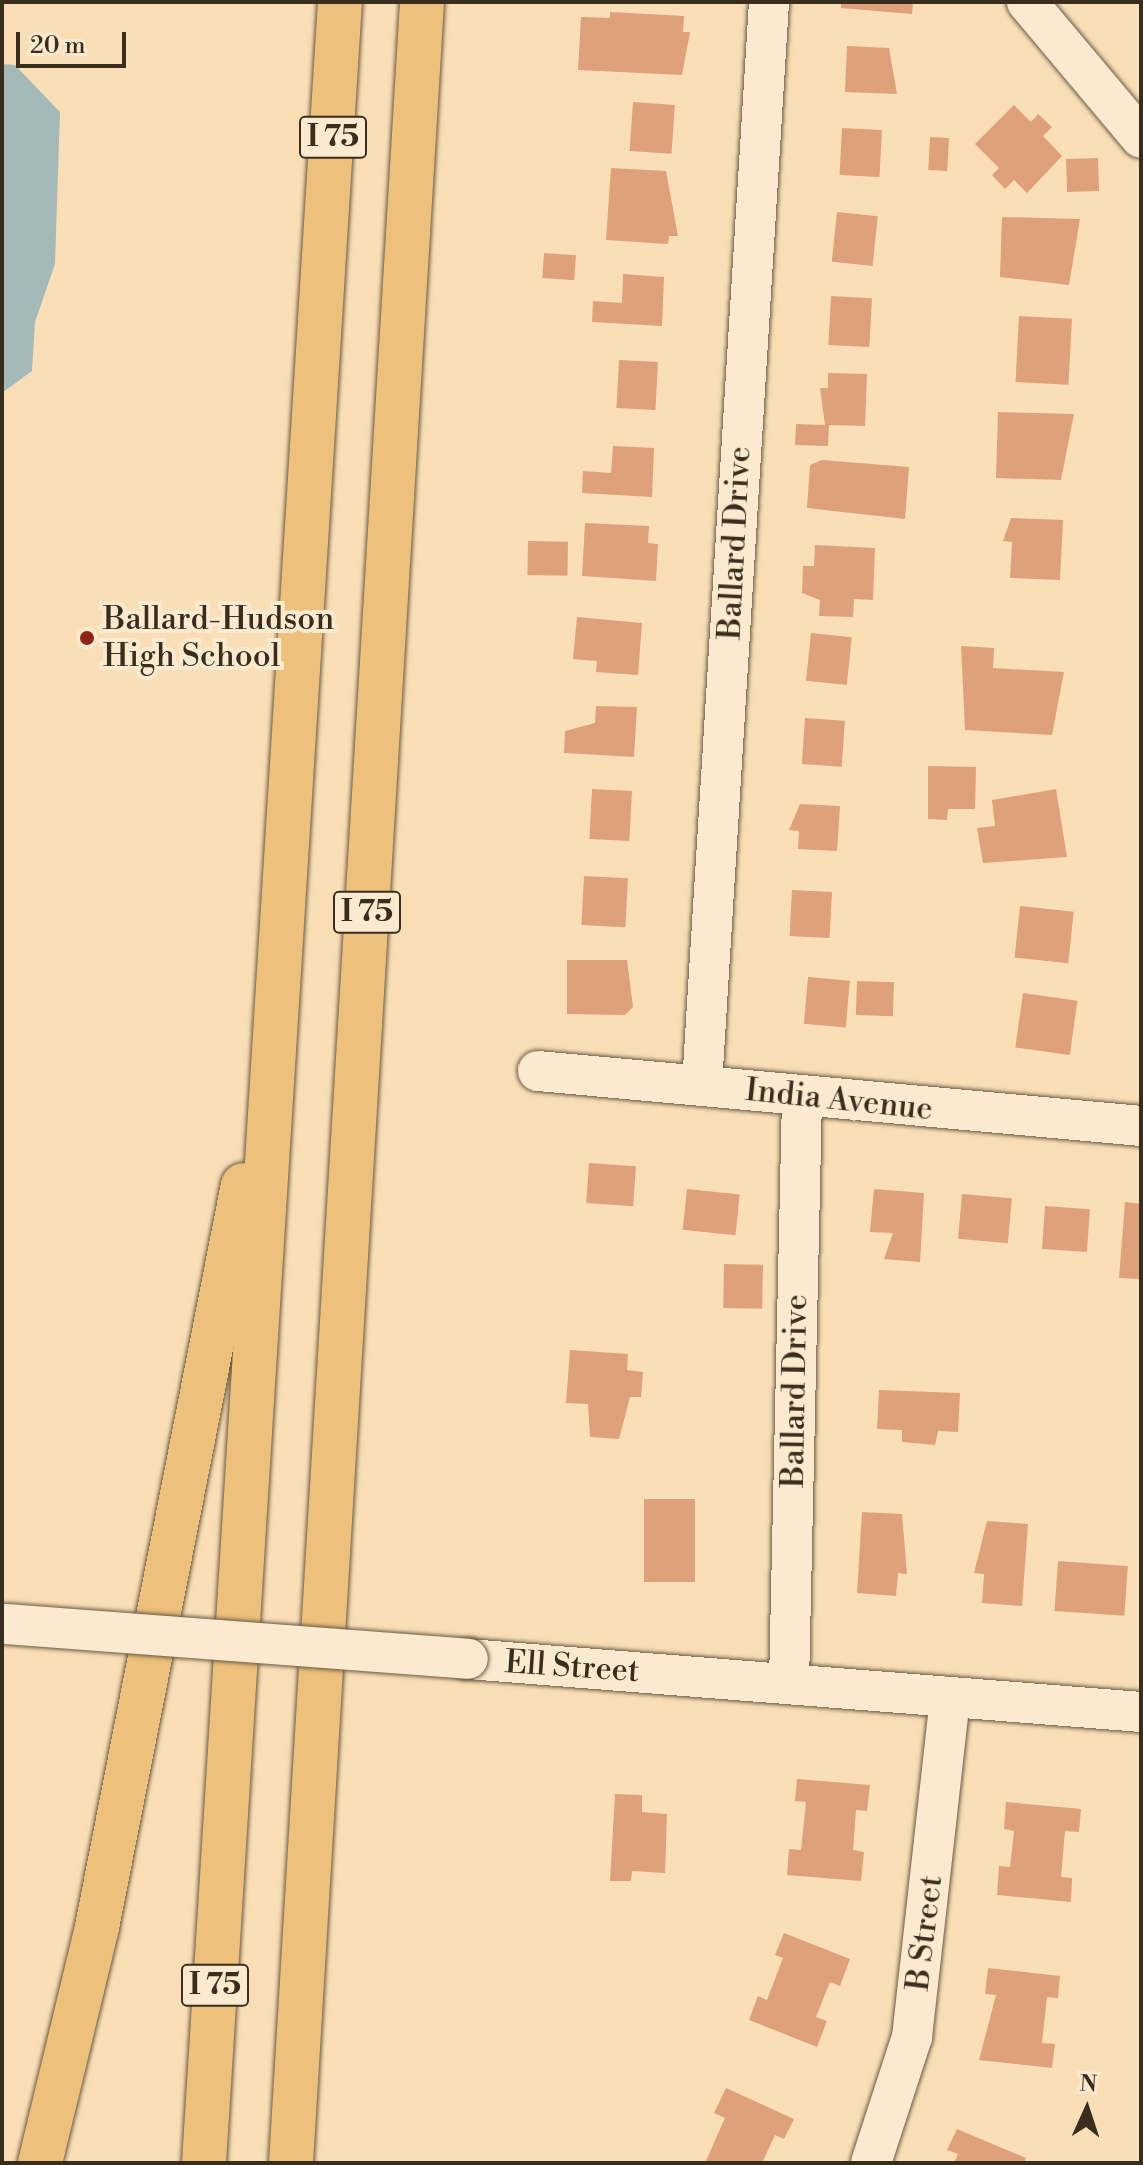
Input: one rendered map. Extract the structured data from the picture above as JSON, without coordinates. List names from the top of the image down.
{
  "streets": {
    "highway": ["I 75"],
    "street": [
      "Ballard Drive",
      "India Avenue",
      "Ell Street",
      "B Street"
    ]
  },
  "crossings": [
    ["Ballard Drive", "India Avenue"],
    ["Ballard Drive", "Ell Street"],
    ["Ell Street", "B Street"]
  ],
  "places": ["Ballard-Hudson High School"],
  "scale_bar": "20 m",
  "north": "top"
}
